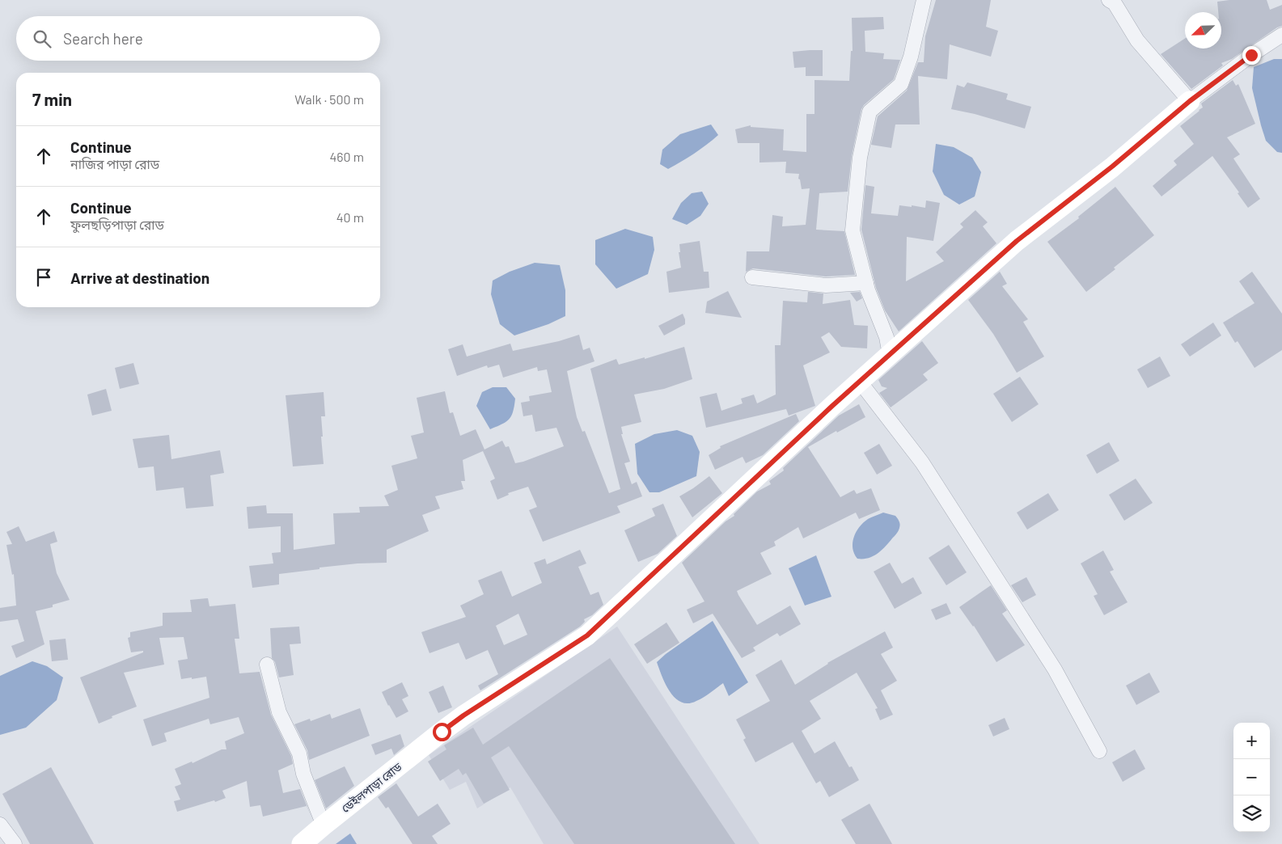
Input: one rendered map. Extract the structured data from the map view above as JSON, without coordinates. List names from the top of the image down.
{
  "streets": {
    "main road": ["ডেইলপাড়া রোড"]
  },
  "north": "bottom left",
  "page": {
    "search": "Search here",
    "heading": ["7 min", "Walk · 500 m"],
    "list": [
      ["Continue", "নাজির পাড়া রোড", "460 m"],
      ["Continue", "ফুলছড়িপাড়া রোড", "40 m"],
      "Arrive at destination"
    ],
    "map_buttons": ["+", "−"]
  }
}
